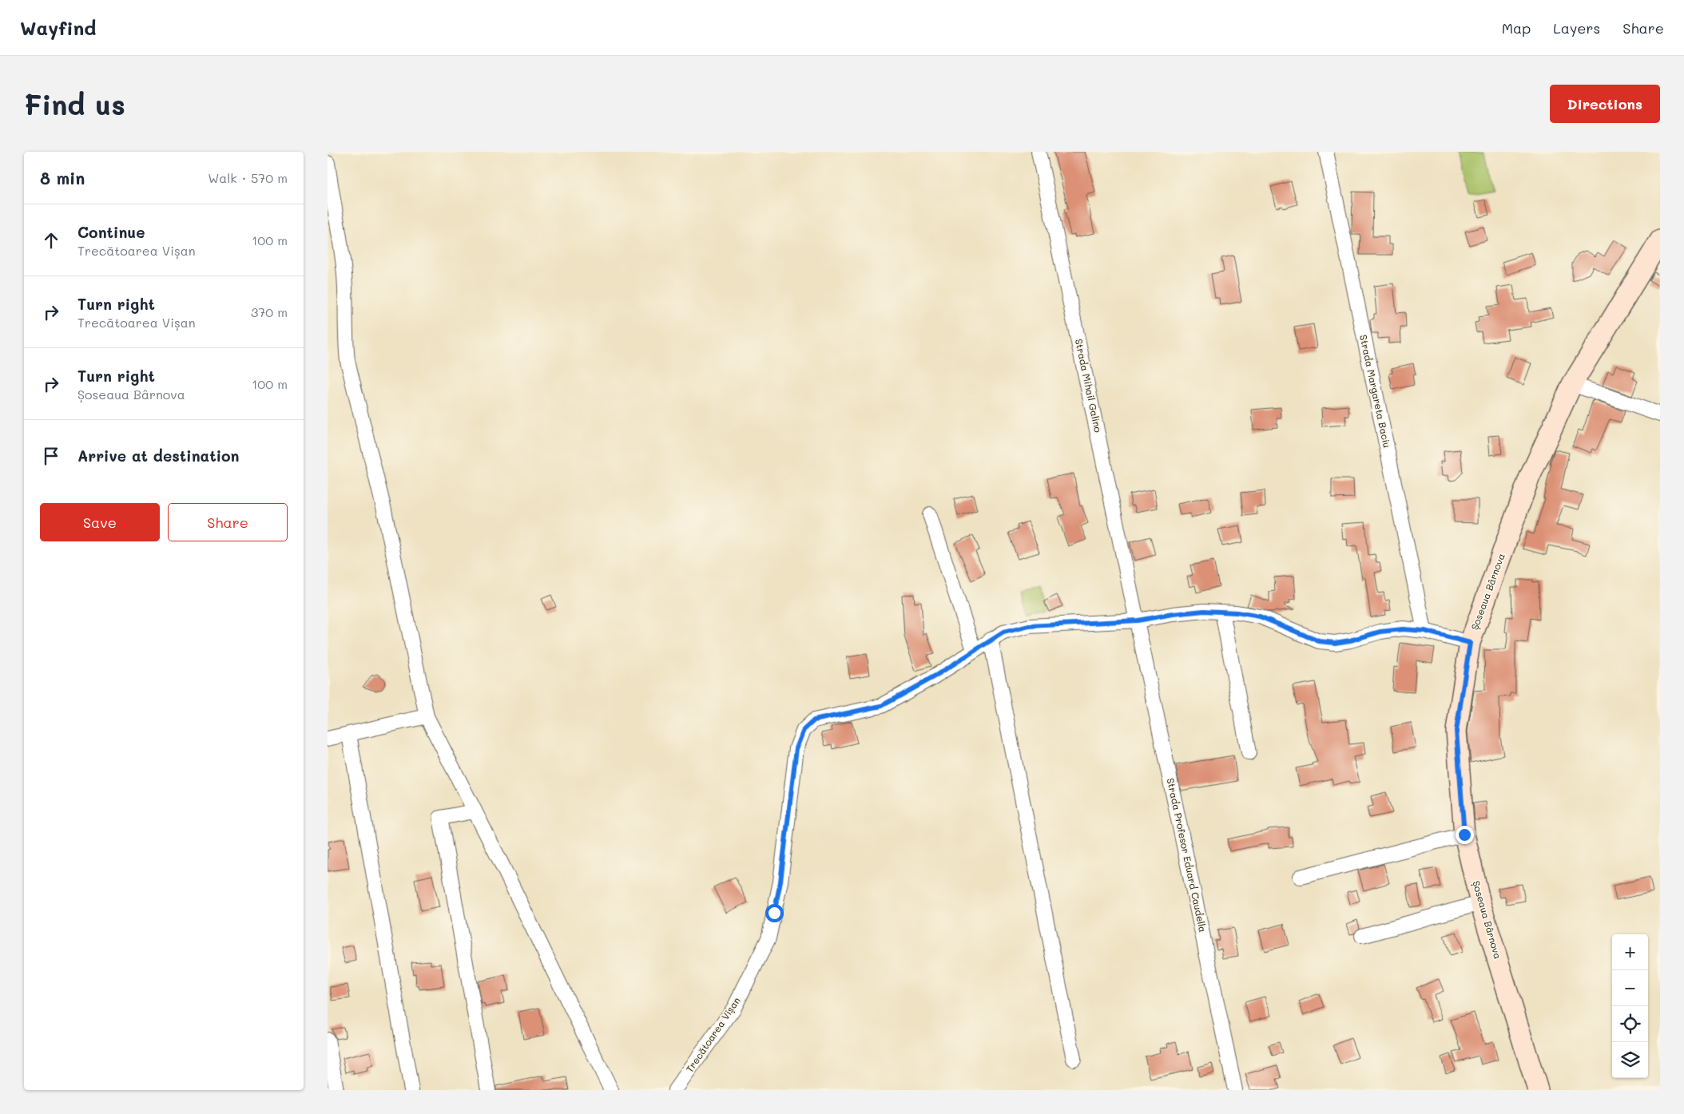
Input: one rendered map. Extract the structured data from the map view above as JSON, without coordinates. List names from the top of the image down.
{
  "streets": {
    "main road": ["Șoseaua Bârnova"],
    "street": [
      "Strada Mihail Galino",
      "Strada Margareta Baciu",
      "Strada Profesor Eduard Caudella",
      "Trecătoarea Vișan"
    ]
  },
  "crossings": [
    ["Strada Mihail Galino", "Strada Profesor Eduard Caudella"],
    ["Strada Mihail Galino", "Trecătoarea Vișan"],
    ["Strada Margareta Baciu", "Trecătoarea Vișan"],
    ["Șoseaua Bârnova", "Trecătoarea Vișan"],
    ["Strada Profesor Eduard Caudella", "Trecătoarea Vișan"]
  ],
  "page": {
    "header": "Wayfind",
    "nav": ["Map", "Layers", "Share"],
    "buttons": [
      "Directions",
      ["Save", "Share"]
    ],
    "title": "Find us",
    "heading": ["8 min", "Walk · 570 m"],
    "list": [
      ["Continue", "Trecătoarea Vișan", "100 m"],
      ["Turn right", "Trecătoarea Vișan", "370 m"],
      ["Turn right", "Șoseaua Bârnova", "100 m"],
      "Arrive at destination"
    ],
    "map_buttons": ["+", "−"]
  }
}
